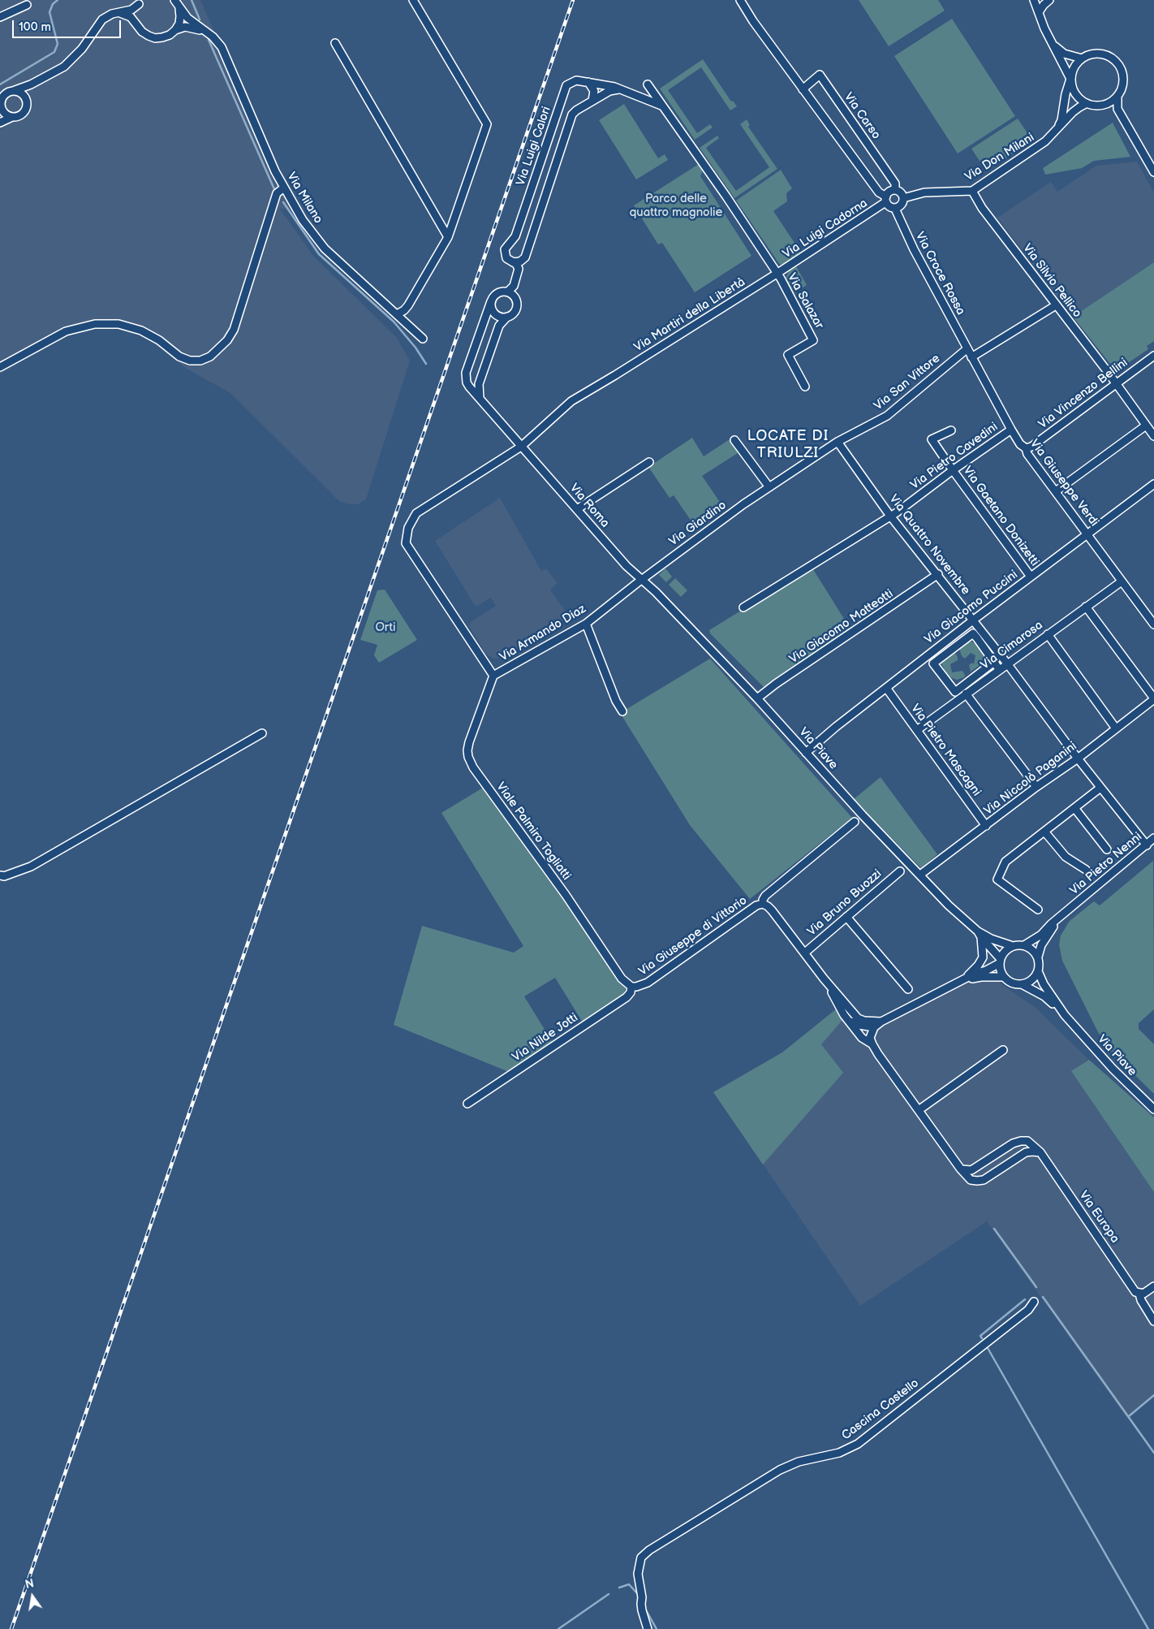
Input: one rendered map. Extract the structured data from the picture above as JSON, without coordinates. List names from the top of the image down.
{
  "streets": {
    "street": [
      "Via Carso",
      "Via Luigi Calori",
      "Via Don Milani",
      "Via Milano",
      "Via Luigi Cadorna",
      "Via Croce Rossa",
      "Via Silvio Pellico",
      "Via Salazar",
      "Via Martiri della Libertà",
      "Via San Vittore",
      "Via Vincenzo Bellini",
      "Via Pietro Cavedini",
      "Via Giuseppe Verdi",
      "Via Roma",
      "Via Gaetano Donizetti",
      "Via Giardino",
      "Via Quattro Novembre",
      "Via Giacomo Puccini",
      "Via Giacomo Matteotti",
      "Via Armando Diaz",
      "Via Cimarosa",
      "Via Piave",
      "Via Pietro Mascagni",
      "Via Niccolò Paganini",
      "Viale Palmiro Togliatti",
      "Via Pietro Nenni",
      "Via Bruno Buozzi",
      "Via Giuseppe di Vittorio",
      "Via Nilde Jotti",
      "Via Europa",
      "Cascina Castello"
    ]
  },
  "crossings": [
    ["Via Carso", "Via Don Milani"],
    ["Via Carso", "Via Luigi Cadorna"],
    ["Via Carso", "Via Croce Rossa"],
    ["Via Don Milani", "Via Luigi Cadorna"],
    ["Via Don Milani", "Via Croce Rossa"],
    ["Via Don Milani", "Via Silvio Pellico"],
    ["Via Luigi Cadorna", "Via Croce Rossa"],
    ["Via Luigi Cadorna", "Via Salazar"],
    ["Via Luigi Cadorna", "Via Martiri della Libertà"],
    ["Via Croce Rossa", "Via San Vittore"],
    ["Via Croce Rossa", "Via Giuseppe Verdi"],
    ["Via Silvio Pellico", "Via Vincenzo Bellini"],
    ["Via Salazar", "Via Martiri della Libertà"],
    ["Via Martiri della Libertà", "Via Roma"],
    ["Via Martiri della Libertà", "Via Armando Diaz"],
    ["Via Martiri della Libertà", "Viale Palmiro Togliatti"],
    ["Via San Vittore", "Via Giuseppe Verdi"],
    ["Via San Vittore", "Via Giardino"],
    ["Via San Vittore", "Via Quattro Novembre"],
    ["Via Vincenzo Bellini", "Via Giuseppe Verdi"],
    ["Via Pietro Cavedini", "Via Giuseppe Verdi"],
    ["Via Pietro Cavedini", "Via Gaetano Donizetti"],
    ["Via Pietro Cavedini", "Via Quattro Novembre"],
    ["Via Giuseppe Verdi", "Via Giacomo Puccini"],
    ["Via Giuseppe Verdi", "Via Cimarosa"],
    ["Via Roma", "Via Giardino"],
    ["Via Roma", "Via Armando Diaz"],
    ["Via Roma", "Via Piave"],
    ["Via Gaetano Donizetti", "Via Giacomo Puccini"],
    ["Via Giardino", "Via Armando Diaz"],
    ["Via Giardino", "Via Piave"],
    ["Via Quattro Novembre", "Via Giacomo Puccini"],
    ["Via Quattro Novembre", "Via Giacomo Matteotti"],
    ["Via Quattro Novembre", "Via Cimarosa"],
    ["Via Quattro Novembre", "Via Niccolò Paganini"],
    ["Via Quattro Novembre", "Via Pietro Nenni"],
    ["Via Giacomo Puccini", "Via Piave"],
    ["Via Giacomo Puccini", "Via Pietro Mascagni"],
    ["Via Giacomo Matteotti", "Via Piave"],
    ["Via Armando Diaz", "Via Piave"],
    ["Via Armando Diaz", "Viale Palmiro Togliatti"],
    ["Via Cimarosa", "Via Pietro Mascagni"],
    ["Via Piave", "Via Niccolò Paganini"],
    ["Via Piave", "Via Pietro Nenni"],
    ["Via Pietro Mascagni", "Via Niccolò Paganini"],
    ["Viale Palmiro Togliatti", "Via Giuseppe di Vittorio"],
    ["Viale Palmiro Togliatti", "Via Nilde Jotti"],
    ["Via Giuseppe di Vittorio", "Via Nilde Jotti"]
  ],
  "districts": ["LOCATE DI TRIULZI"],
  "parks": ["Parco delle quattro magnolie", "Orti"],
  "scale_bar": "100 m",
  "north": "top"
}
